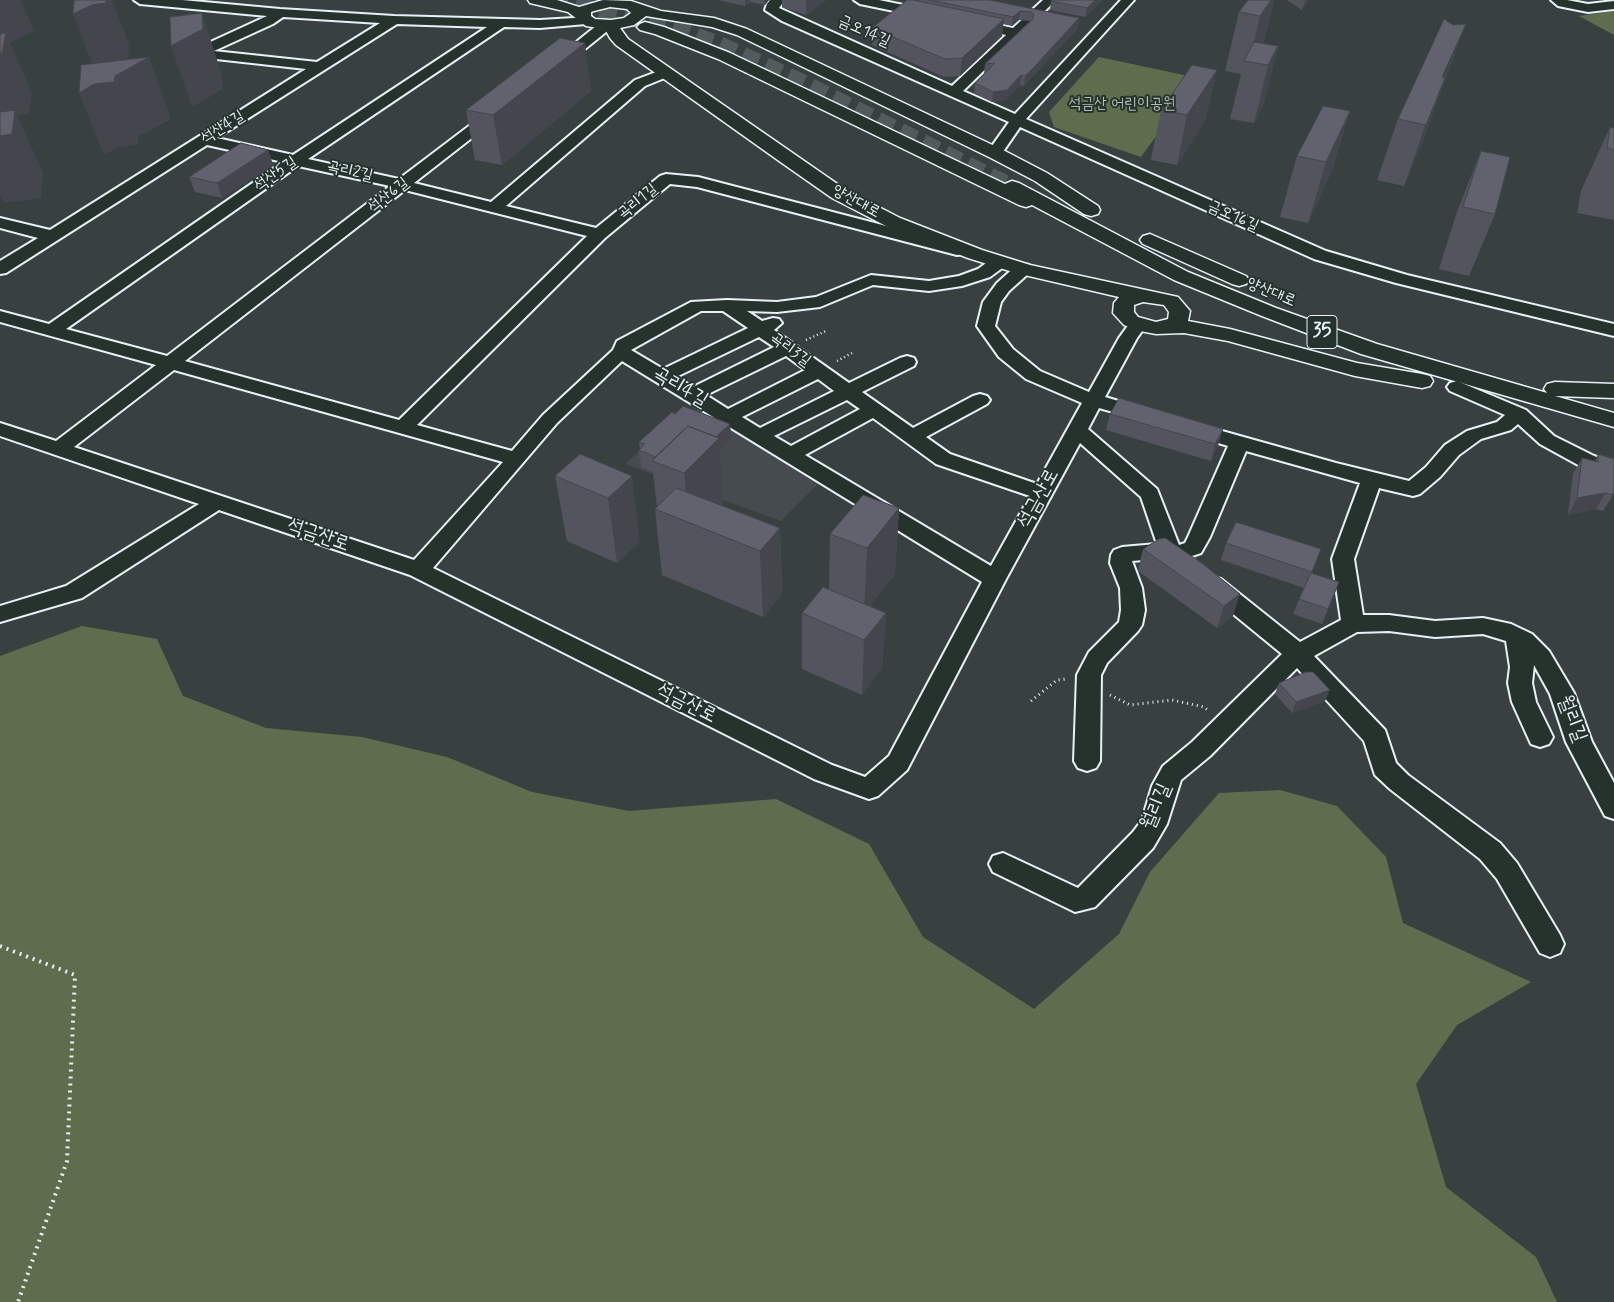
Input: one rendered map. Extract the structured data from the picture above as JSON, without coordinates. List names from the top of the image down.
{
  "streets": {
    "main road": ["양산대로", "35"],
    "street": [
      "금오14길",
      "석산4길",
      "곡리2길",
      "석산5길",
      "석산6길",
      "곡리1길",
      "금오16길",
      "곡리3길",
      "곡리4길",
      "석금산로",
      "월리길"
    ]
  },
  "crossings": [
    ["금오14길", "금오16길"],
    ["석산4길", "곡리2길"],
    ["곡리2길", "석산5길"],
    ["곡리2길", "석산6길"],
    ["곡리2길", "곡리1길"],
    ["석산6길", "석금산로"],
    ["곡리1길", "양산대로"],
    ["양산대로", "곡리3길"],
    ["곡리3길", "석금산로"],
    ["곡리4길", "석금산로"]
  ],
  "parks": ["석금산 어린이공원"]
}
